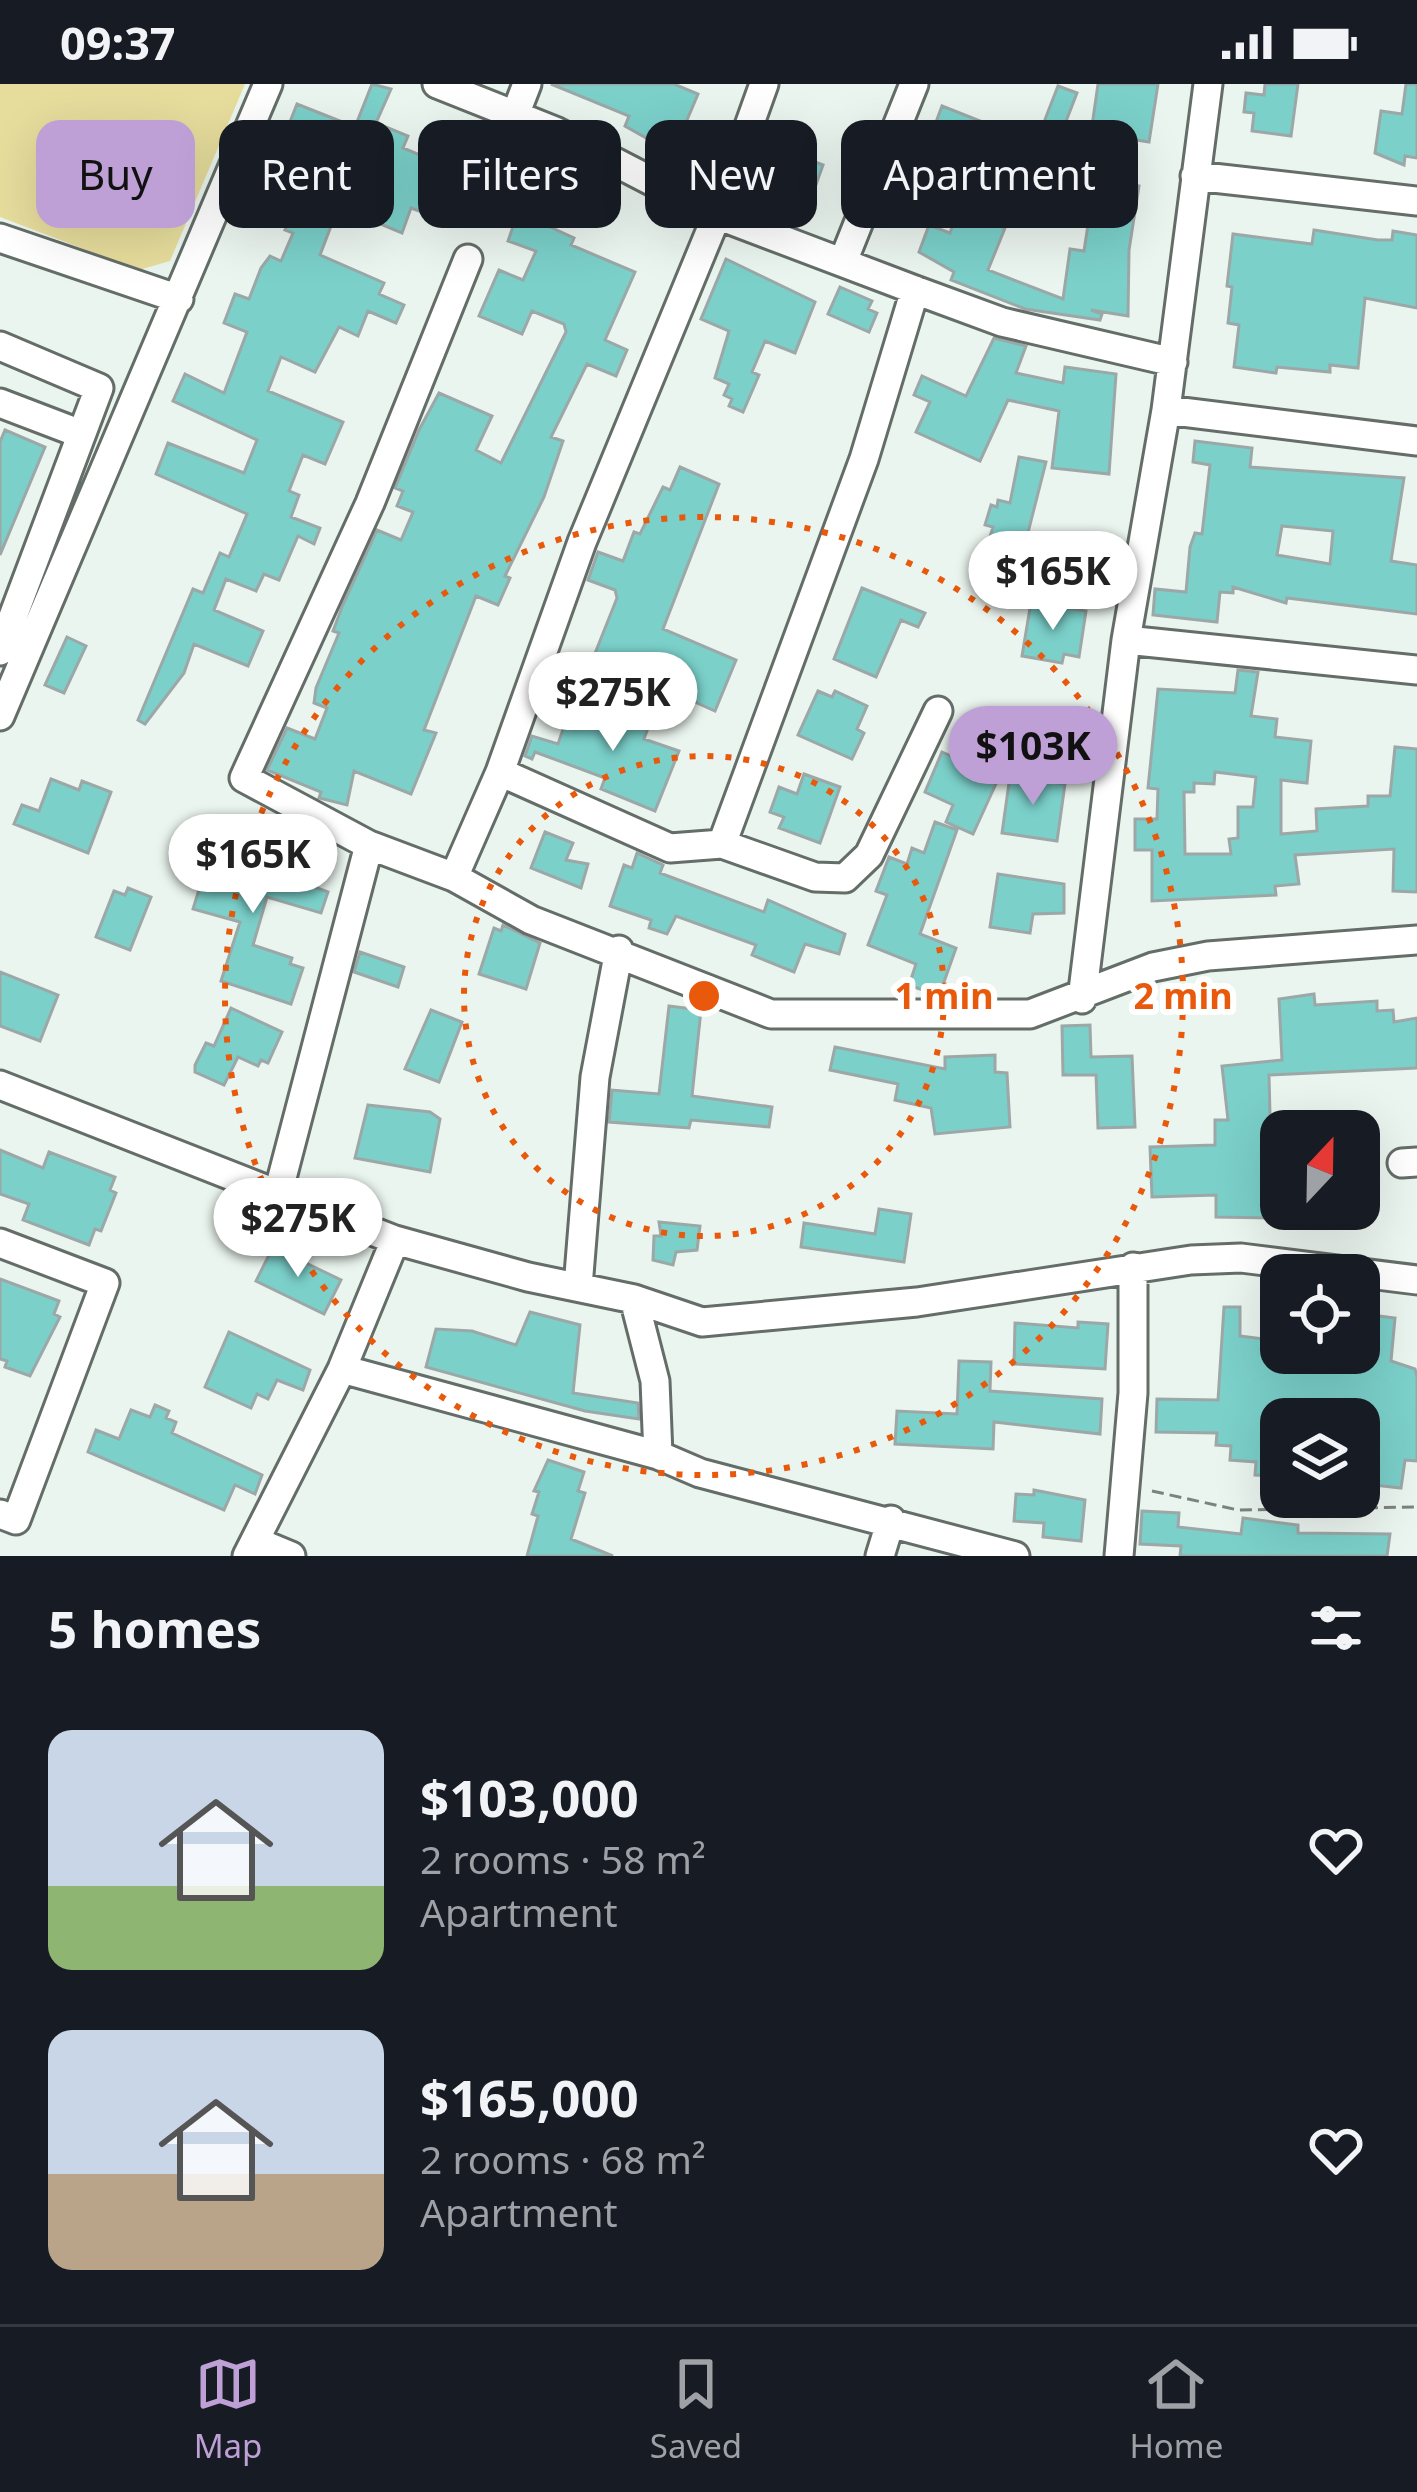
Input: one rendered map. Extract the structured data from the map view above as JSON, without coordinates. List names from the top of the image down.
{
  "north": "top",
  "page": {
    "status": "09:37",
    "chip": [
      "Buy",
      "Rent",
      "Filters",
      "New",
      "Apartment"
    ],
    "price": [
      "$165K",
      "$275K",
      "$103K",
      "$165K",
      "$275K"
    ],
    "heading": "5 homes",
    "list": [
      {
        "name": "$103,000",
        "note": "2 rooms · 58 m² · Apartment"
      },
      {
        "name": "$165,000",
        "note": "2 rooms · 68 m² · Apartment"
      }
    ],
    "tabs": ["Map", "Saved", "Home"]
  },
  "rings": ["1 min", "2 min"]
}
